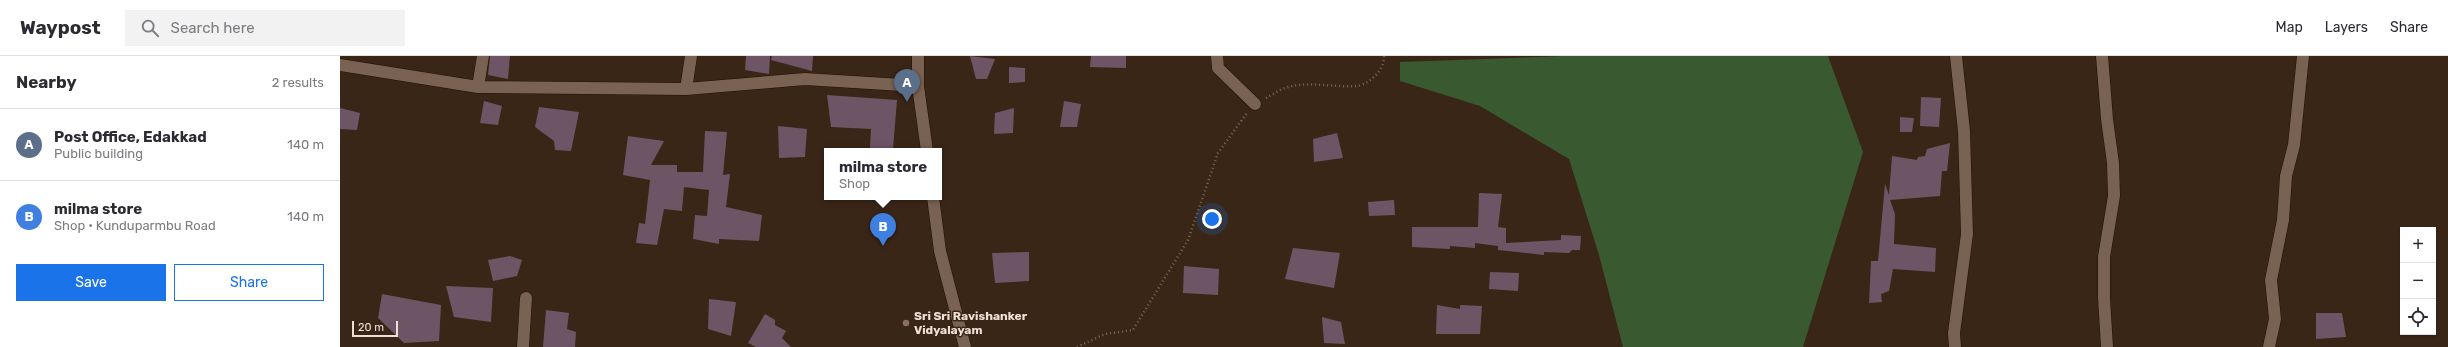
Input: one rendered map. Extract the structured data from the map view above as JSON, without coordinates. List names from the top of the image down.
{
  "places": ["Sri Sri Ravishanker Vidyalayam"],
  "scale_bar": "20 m",
  "page": {
    "header": "Waypost",
    "search": "Search here",
    "nav": ["Map", "Layers", "Share"],
    "heading": ["Nearby", "2 results"],
    "pins": ["A", "B"],
    "list": [
      {
        "mark": "A",
        "name": "Post Office, Edakkad",
        "note": "Public building",
        "value": "140 m"
      },
      {
        "mark": "B",
        "name": "milma store",
        "note": "Shop · Kunduparmbu Road",
        "value": "140 m"
      }
    ],
    "popup": ["milma store", "Shop"],
    "map_buttons": ["+", "−"],
    "buttons": ["Save", "Share"],
    "scale": "20 m"
  }
}
